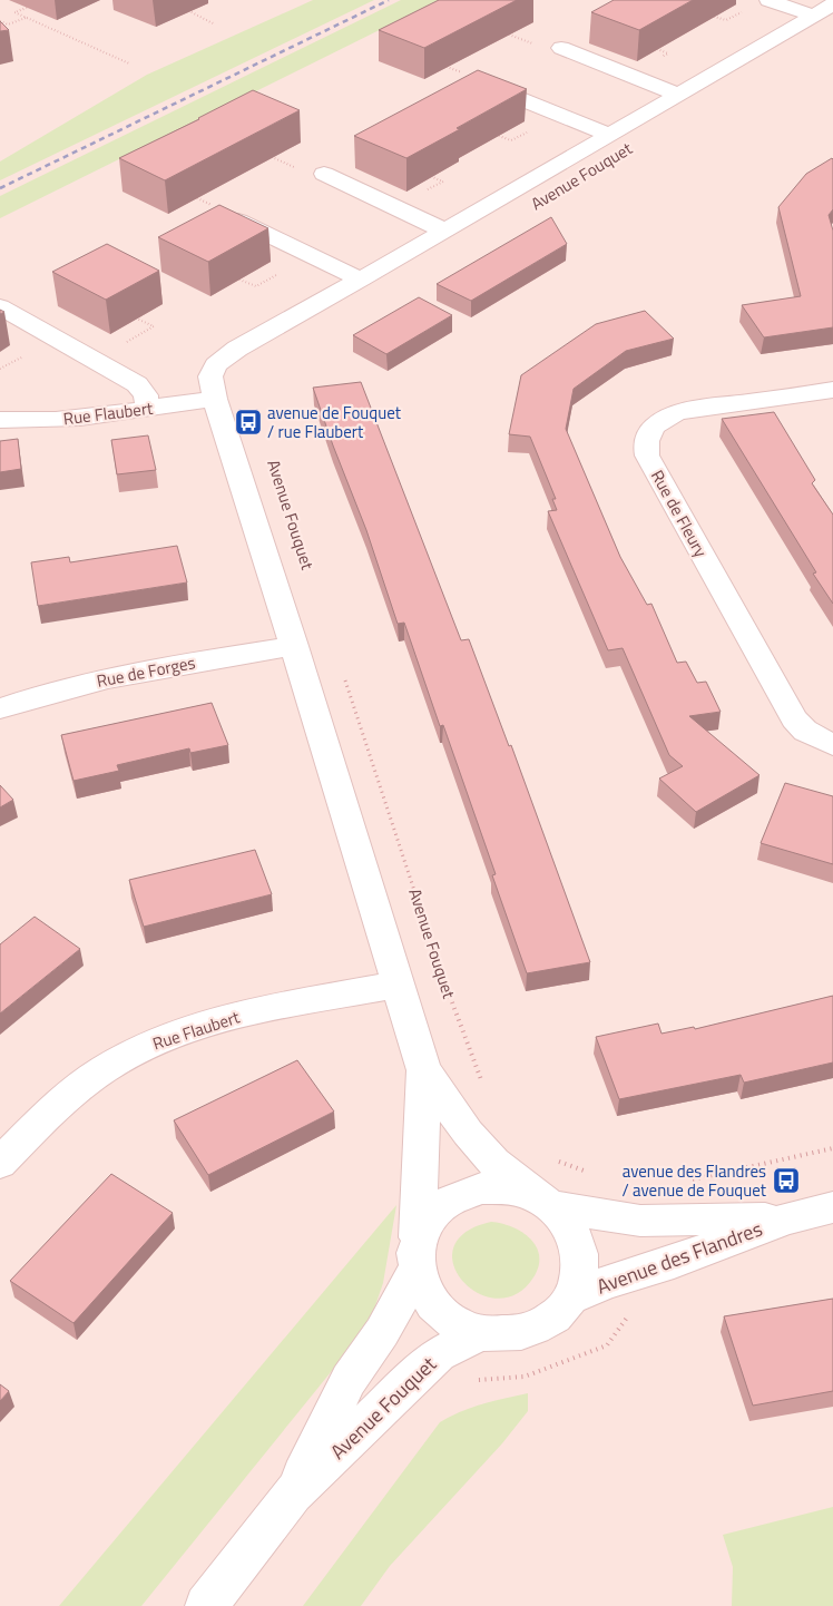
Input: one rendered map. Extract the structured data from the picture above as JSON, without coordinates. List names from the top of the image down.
{
  "streets": {
    "street": [
      "Avenue Fouquet",
      "Rue Flaubert",
      "Rue de Fleury",
      "Rue de Forges",
      "Avenue des Flandres"
    ]
  },
  "crossings": [
    ["Avenue Fouquet", "Rue Flaubert"],
    ["Avenue Fouquet", "Rue de Forges"],
    ["Avenue Fouquet", "Avenue des Flandres"]
  ],
  "places": {
    "bus stop": ["avenue de Fouquet / rue Flaubert", "avenue des Flandres / avenue de Fouquet"]
  }
}
